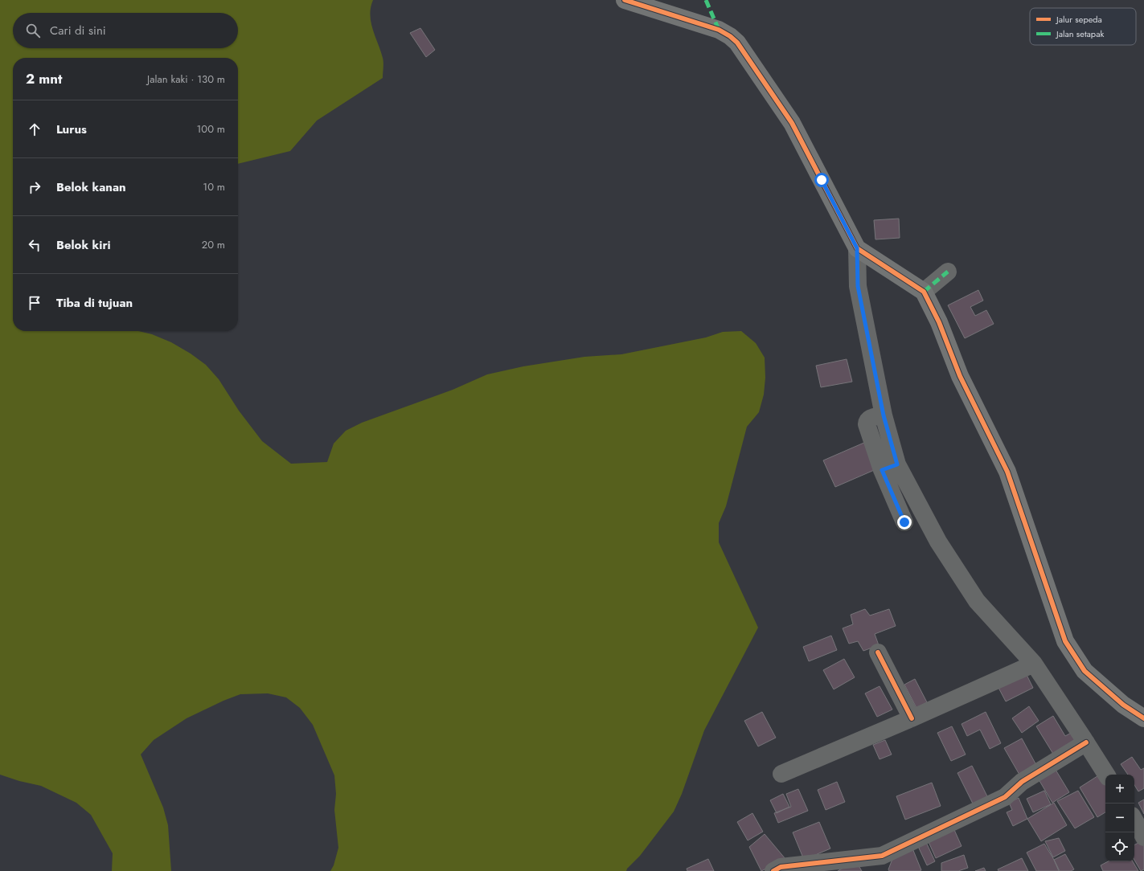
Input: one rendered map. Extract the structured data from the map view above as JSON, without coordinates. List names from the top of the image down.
{
  "legend": ["Jalur sepeda", "Jalan setapak"],
  "page": {
    "search": "Cari di sini",
    "heading": ["2 mnt", "Jalan kaki · 130 m"],
    "list": [
      ["Lurus", "100 m"],
      ["Belok kanan", "10 m"],
      ["Belok kiri", "20 m"],
      "Tiba di tujuan"
    ],
    "map_buttons": ["+", "−"]
  }
}
